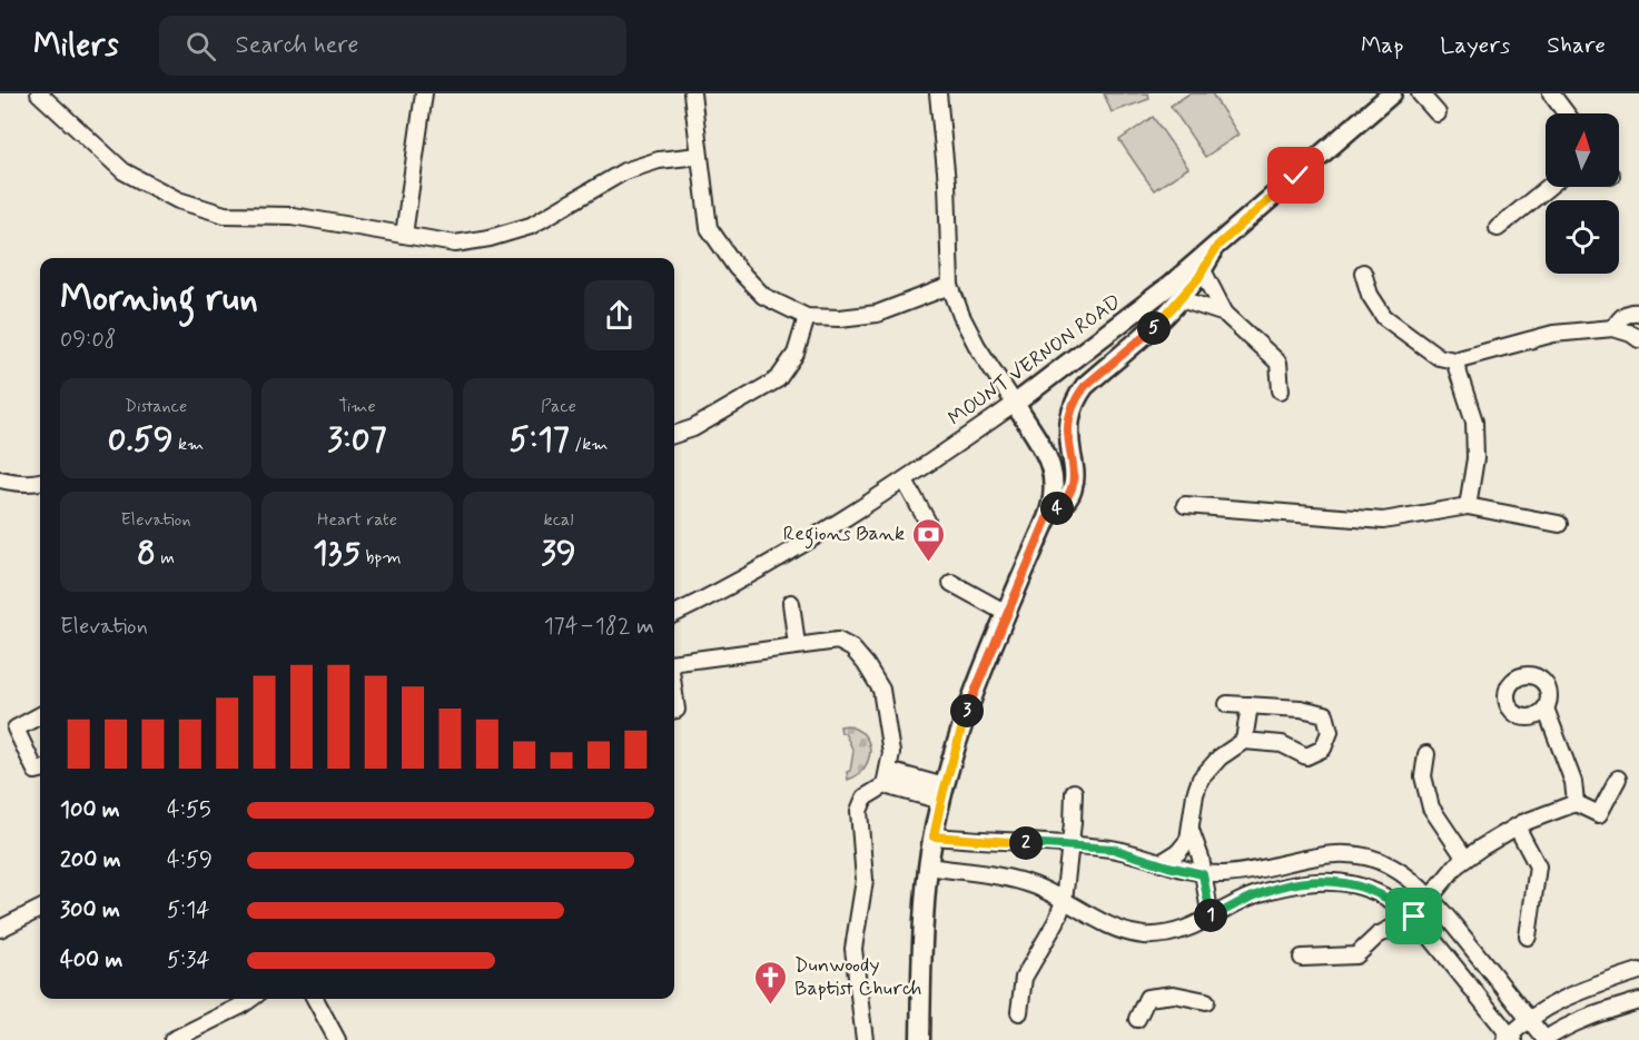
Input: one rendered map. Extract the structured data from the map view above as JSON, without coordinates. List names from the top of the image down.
{
  "streets": {
    "main road": ["MOUNT VERNON ROAD"]
  },
  "places": {
    "bank": ["Regions Bank"],
    "church": ["Dunwoody Baptist Church"]
  },
  "north": "top",
  "page": {
    "header": "Milers",
    "search": "Search here",
    "nav": ["Map", "Layers", "Share"],
    "heading": ["Morning run", "09:08"],
    "pins": [
      "5",
      "4",
      "3",
      "2",
      "1"
    ],
    "stats": [
      ["Distance", "0.59 km"],
      ["Time", "3:07"],
      ["Pace", "5:17 /km"],
      ["Elevation", "8 m"],
      ["Heart rate", "135 bpm"],
      ["kcal", "39"]
    ],
    "chart": ["Elevation", "174–182 m"],
    "list": [
      {
        "name": "100 m",
        "note": "4:55"
      },
      {
        "name": "200 m",
        "note": "4:59"
      },
      {
        "name": "300 m",
        "note": "5:14"
      },
      {
        "name": "400 m",
        "note": "5:34"
      }
    ]
  }
}
